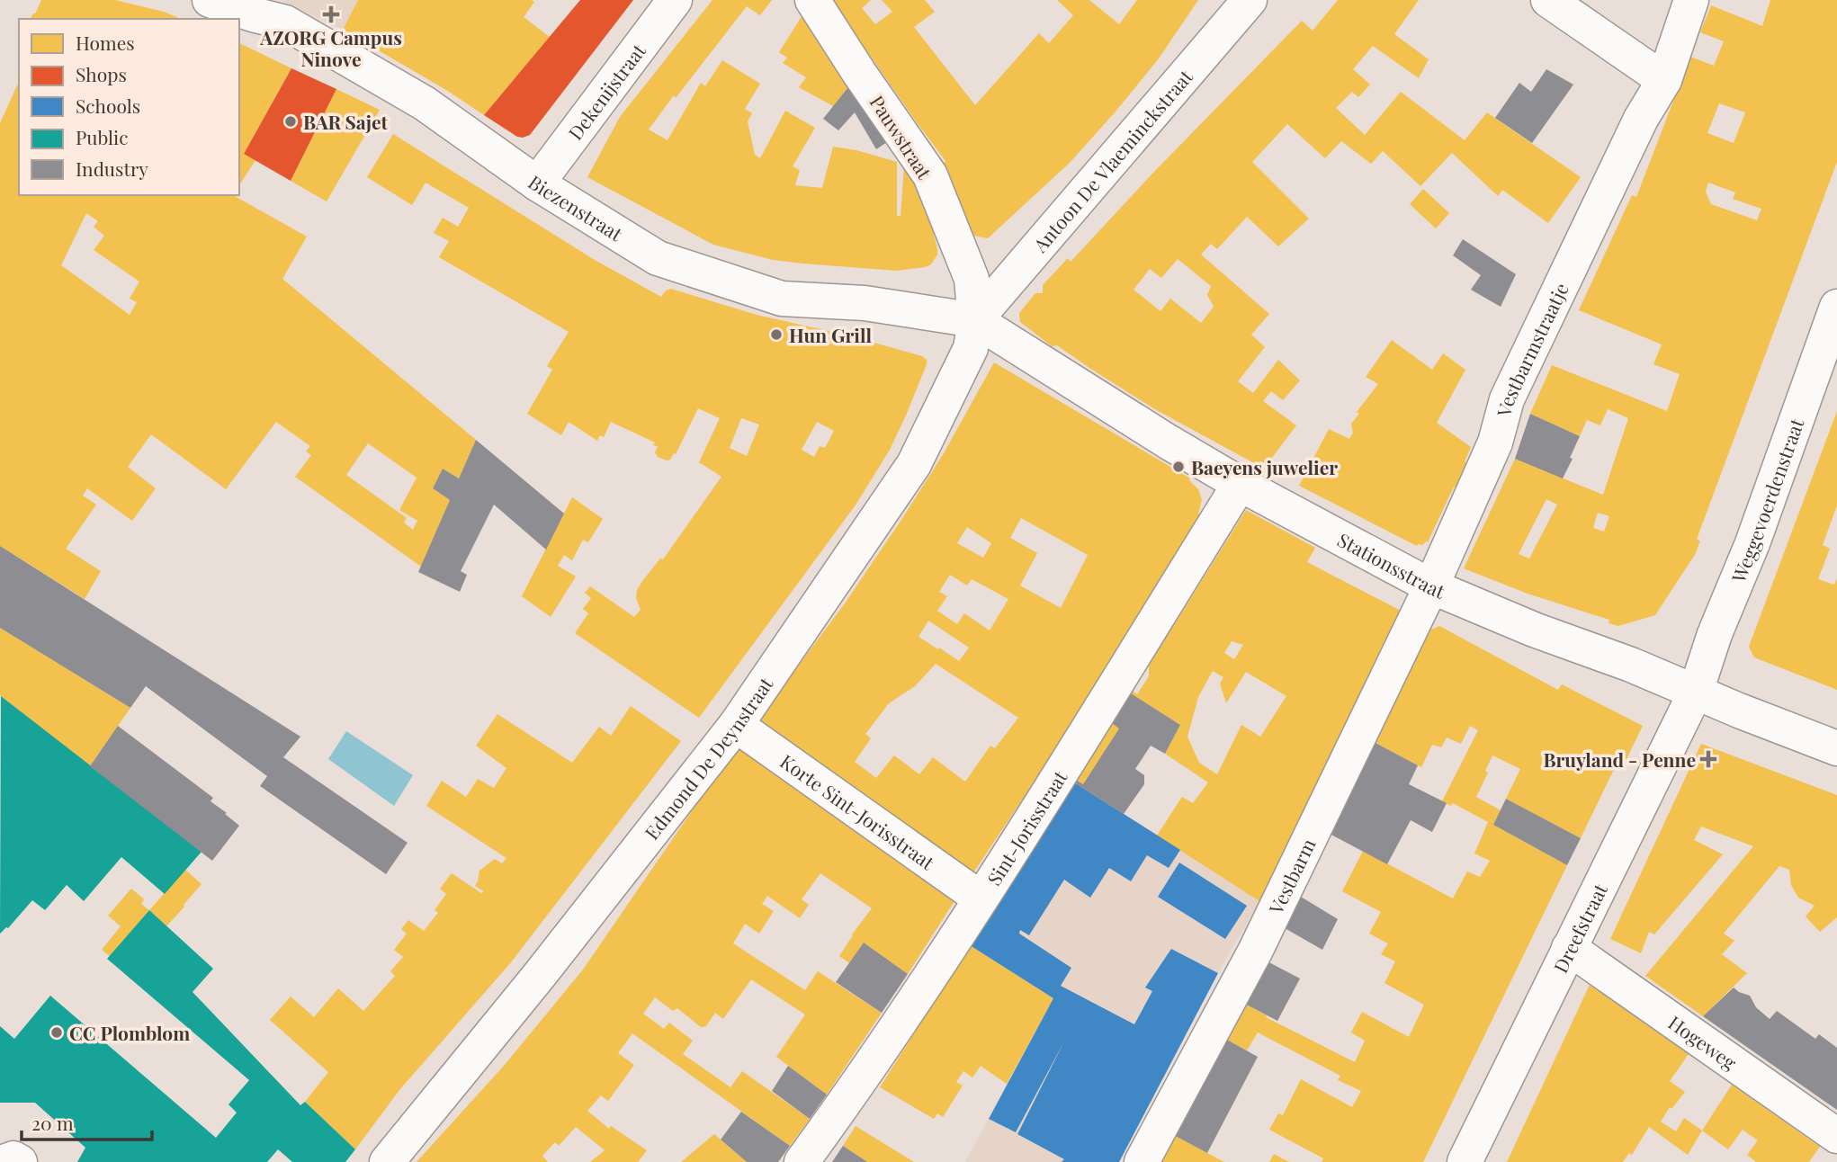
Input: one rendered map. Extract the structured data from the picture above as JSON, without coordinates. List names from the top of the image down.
{
  "streets": {
    "street": [
      "Dekenijstraat",
      "Pauwstraat",
      "Antoon De Vlaeminckstraat",
      "Biezenstraat",
      "Vestbarmstraatje",
      "Weggevoerdenstraat",
      "Stationsstraat",
      "Edmond De Deynstraat",
      "Korte Sint-Jorisstraat",
      "Sint-Jorisstraat",
      "Vestbarm",
      "Dreefstraat",
      "Hogeweg"
    ]
  },
  "crossings": [
    ["Dekenijstraat", "Biezenstraat"],
    ["Pauwstraat", "Antoon De Vlaeminckstraat"],
    ["Pauwstraat", "Biezenstraat"],
    ["Pauwstraat", "Stationsstraat"],
    ["Pauwstraat", "Edmond De Deynstraat"],
    ["Antoon De Vlaeminckstraat", "Biezenstraat"],
    ["Antoon De Vlaeminckstraat", "Stationsstraat"],
    ["Antoon De Vlaeminckstraat", "Edmond De Deynstraat"],
    ["Biezenstraat", "Stationsstraat"],
    ["Biezenstraat", "Edmond De Deynstraat"],
    ["Vestbarmstraatje", "Stationsstraat"],
    ["Vestbarmstraatje", "Vestbarm"],
    ["Weggevoerdenstraat", "Stationsstraat"],
    ["Weggevoerdenstraat", "Dreefstraat"],
    ["Stationsstraat", "Edmond De Deynstraat"],
    ["Stationsstraat", "Sint-Jorisstraat"],
    ["Stationsstraat", "Vestbarm"],
    ["Stationsstraat", "Dreefstraat"],
    ["Edmond De Deynstraat", "Korte Sint-Jorisstraat"],
    ["Korte Sint-Jorisstraat", "Sint-Jorisstraat"],
    ["Dreefstraat", "Hogeweg"]
  ],
  "places": {
    "health": ["AZORG Campus Ninove", "Bruyland - Penne"],
    "other": [
      "BAR Sajet",
      "Hun Grill",
      "Baeyens juwelier",
      "CC Plomblom"
    ]
  },
  "legend": [
    "Homes",
    "Shops",
    "Schools",
    "Public",
    "Industry"
  ],
  "scale_bar": "20 m"
}
